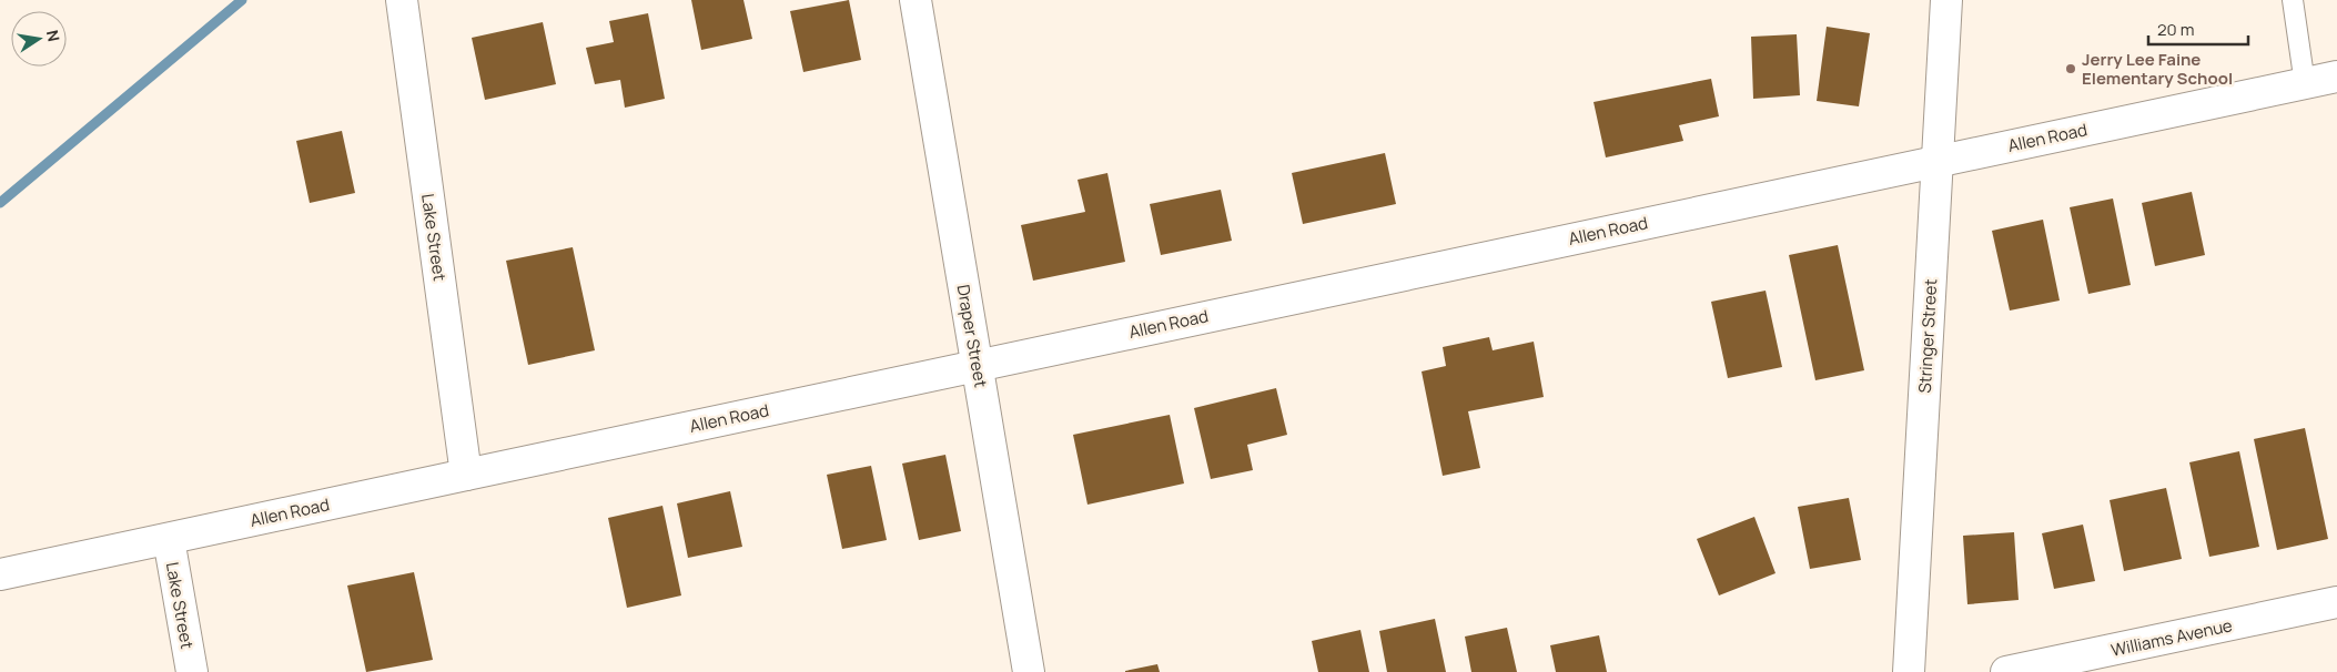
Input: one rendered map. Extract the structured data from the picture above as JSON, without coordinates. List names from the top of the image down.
{
  "streets": {
    "street": [
      "Allen Road",
      "Lake Street",
      "Draper Street",
      "Stringer Street",
      "Williams Avenue"
    ]
  },
  "crossings": [
    ["Allen Road", "Lake Street"],
    ["Allen Road", "Draper Street"],
    ["Allen Road", "Stringer Street"]
  ],
  "places": ["Jerry Lee Faine Elementary School"],
  "scale_bar": "20 m",
  "north": "right"
}
